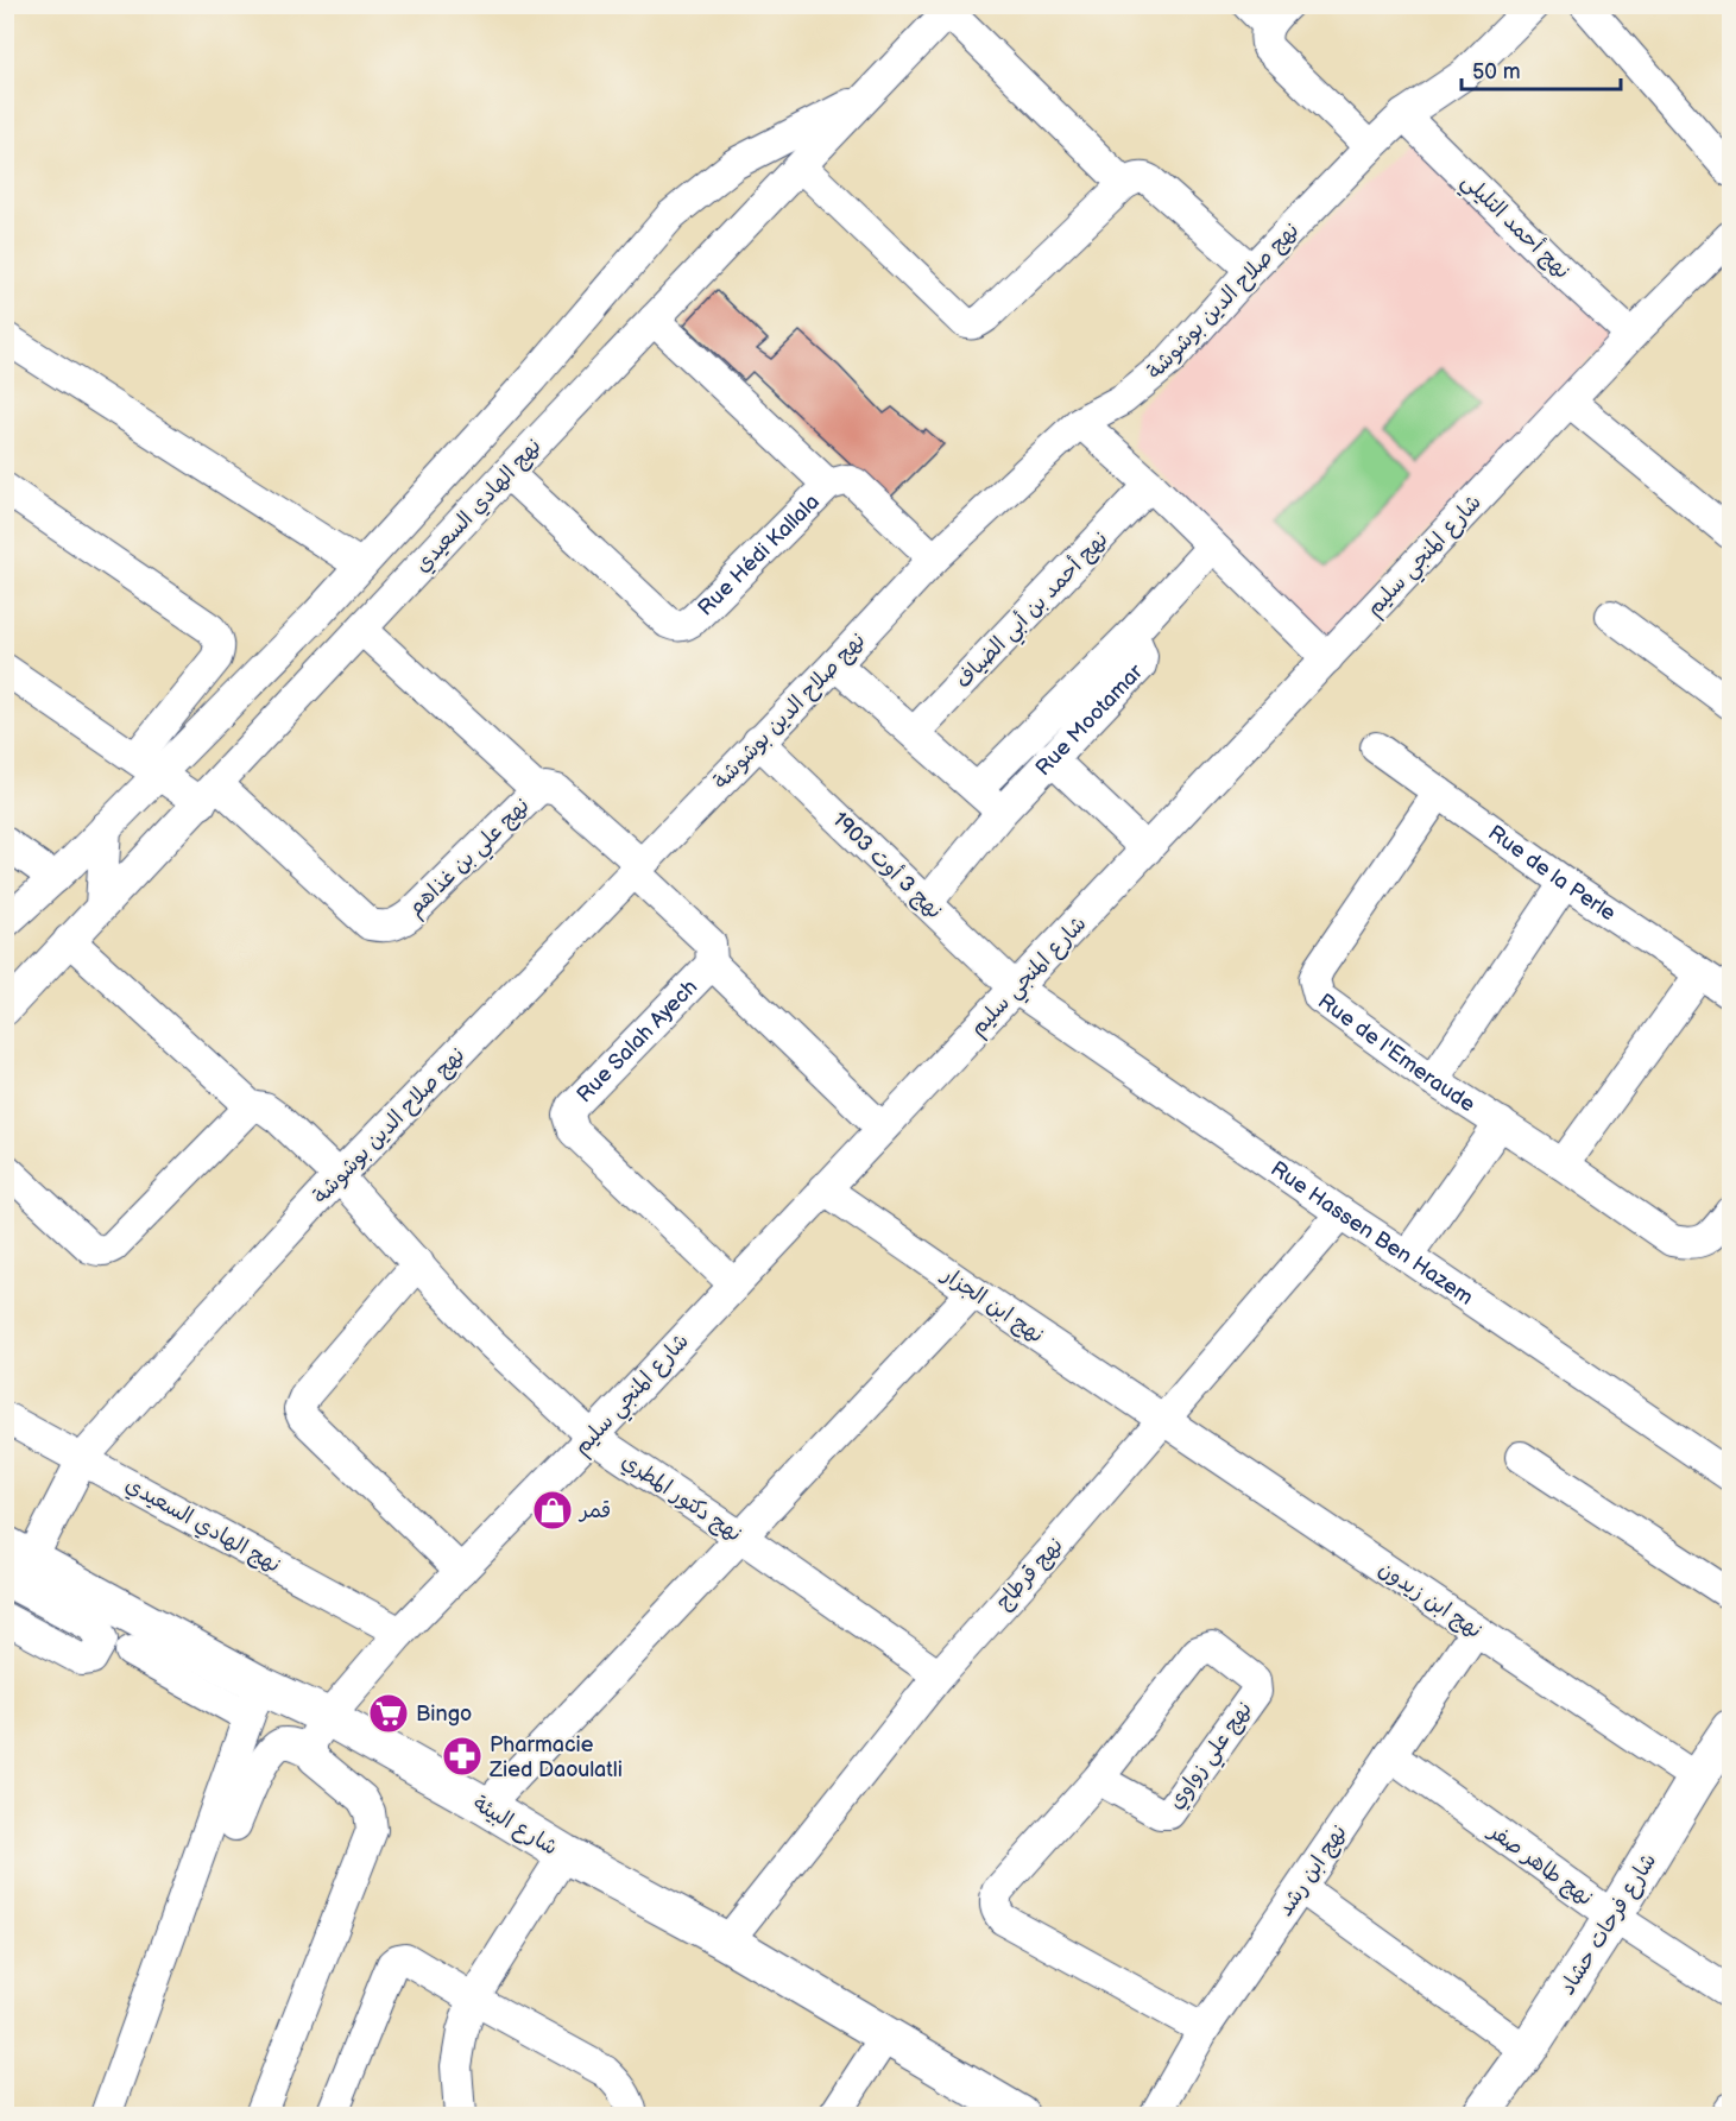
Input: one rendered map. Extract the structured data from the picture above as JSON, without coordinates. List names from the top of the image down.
{
  "streets": {
    "main road": ["شارع البيئة", "شارع فرحات حشاد"],
    "street": [
      "نهج أحمد التليلي",
      "نهج صلاح الدين بوشوشة",
      "نهج الهادي السعيدي",
      "Rue Hédi Kallala",
      "شارع المنجي سليم",
      "نهج أحمد بن أبي الضياف",
      "Rue Mootamar",
      "نهج علي بن غذاهم",
      "نهج 3 أوت 1903",
      "Rue de la Perle",
      "Rue Salah Ayech",
      "Rue de l'Emeraude",
      "Rue Hassen Ben Hazem",
      "نهج ابن الجزار",
      "نهج دكتور المطري",
      "نهج قرطاج",
      "نهج ابن زيدون",
      "نهج علي زواوي",
      "نهج طاهر صفر",
      "نهج ابن رشد"
    ]
  },
  "crossings": [
    ["نهج أحمد التليلي", "نهج صلاح الدين بوشوشة"],
    ["نهج أحمد التليلي", "شارع المنجي سليم"],
    ["نهج صلاح الدين بوشوشة", "نهج الهادي السعيدي"],
    ["نهج صلاح الدين بوشوشة", "نهج 3 أوت 1903"],
    ["نهج صلاح الدين بوشوشة", "نهج دكتور المطري"],
    ["نهج صلاح الدين بوشوشة", "شارع البيئة"],
    ["نهج الهادي السعيدي", "Rue Hédi Kallala"],
    ["نهج الهادي السعيدي", "شارع المنجي سليم"],
    ["نهج الهادي السعيدي", "نهج علي بن غذاهم"],
    ["نهج الهادي السعيدي", "نهج دكتور المطري"],
    ["شارع المنجي سليم", "نهج 3 أوت 1903"],
    ["شارع المنجي سليم", "Rue Salah Ayech"],
    ["شارع المنجي سليم", "Rue Hassen Ben Hazem"],
    ["شارع المنجي سليم", "نهج ابن الجزار"],
    ["شارع المنجي سليم", "نهج دكتور المطري"],
    ["شارع المنجي سليم", "شارع البيئة"],
    ["Rue Mootamar", "نهج 3 أوت 1903"],
    ["نهج 3 أوت 1903", "Rue Hassen Ben Hazem"],
    ["Rue de la Perle", "Rue de l'Emeraude"],
    ["Rue Hassen Ben Hazem", "نهج قرطاج"],
    ["نهج ابن الجزار", "نهج قرطاج"],
    ["نهج ابن الجزار", "نهج ابن زيدون"],
    ["نهج دكتور المطري", "نهج قرطاج"],
    ["نهج قرطاج", "نهج ابن زيدون"],
    ["نهج قرطاج", "شارع البيئة"],
    ["نهج ابن زيدون", "نهج ابن رشد"],
    ["نهج ابن زيدون", "شارع فرحات حشاد"],
    ["نهج علي زواوي", "نهج ابن رشد"],
    ["نهج طاهر صفر", "نهج ابن رشد"],
    ["نهج طاهر صفر", "شارع فرحات حشاد"]
  ],
  "places": {
    "shop": ["قمر"],
    "supermarket": ["Bingo"],
    "pharmacy": ["Pharmacie Zied Daoulatli"]
  },
  "scale_bar": "50 m"
}
